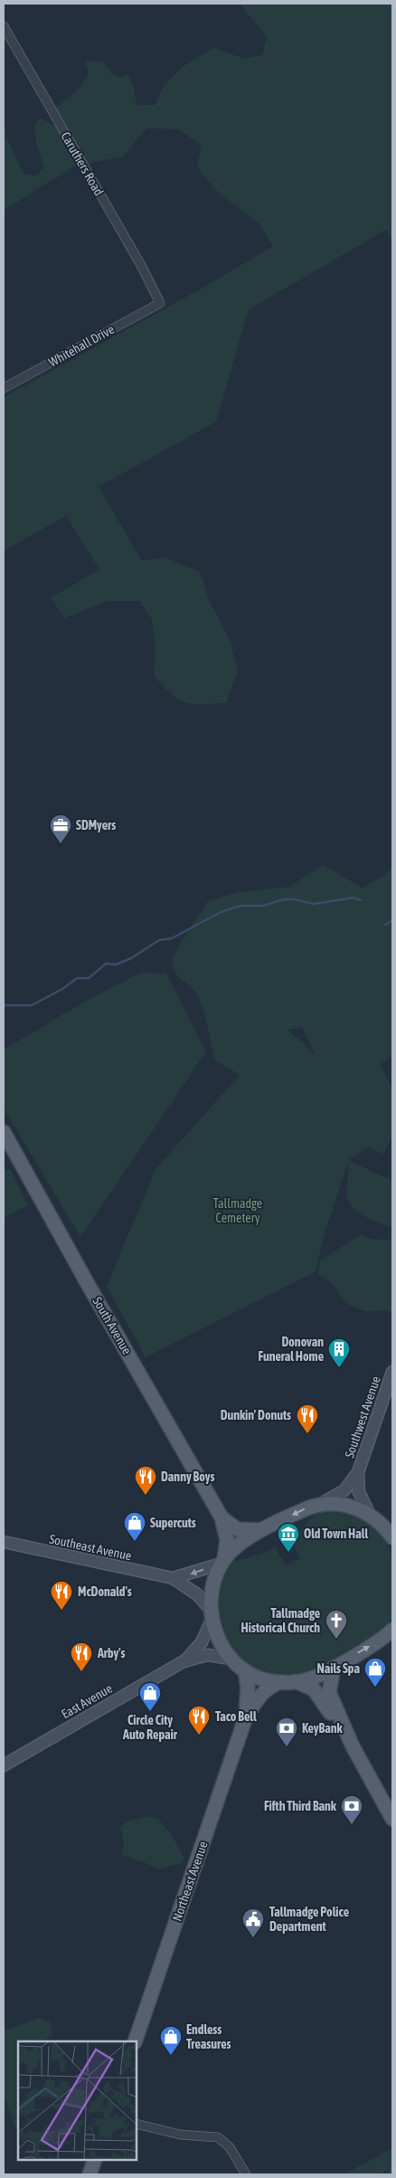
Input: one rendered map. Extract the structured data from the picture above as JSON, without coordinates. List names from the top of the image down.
{
  "streets": {
    "main road": ["South Avenue", "Northeast Avenue"],
    "street": [
      "Caruthers Road",
      "Whitehall Drive",
      "Southwest Avenue",
      "Southeast Avenue",
      "East Avenue"
    ]
  },
  "crossings": [
    ["Caruthers Road", "Whitehall Drive"],
    ["South Avenue", "Southeast Avenue"],
    ["Southeast Avenue", "East Avenue"]
  ],
  "parks": ["Tallmadge Cemetery"],
  "places": {
    "office": ["SDMyers"],
    "building": ["Donovan Funeral Home"],
    "restaurant": [
      "Dunkin' Donuts",
      "Danny Boys",
      "McDonald's",
      "Arby's",
      "Taco Bell"
    ],
    "shop": [
      "Supercuts",
      "Nails Spa",
      "Circle City Auto Repair",
      "Endless Treasures"
    ],
    "museum": ["Old Town Hall"],
    "church": ["Tallmadge Historical Church"],
    "bank": ["KeyBank", "Fifth Third Bank"],
    "public building": ["Tallmadge Police Department"]
  }
}
